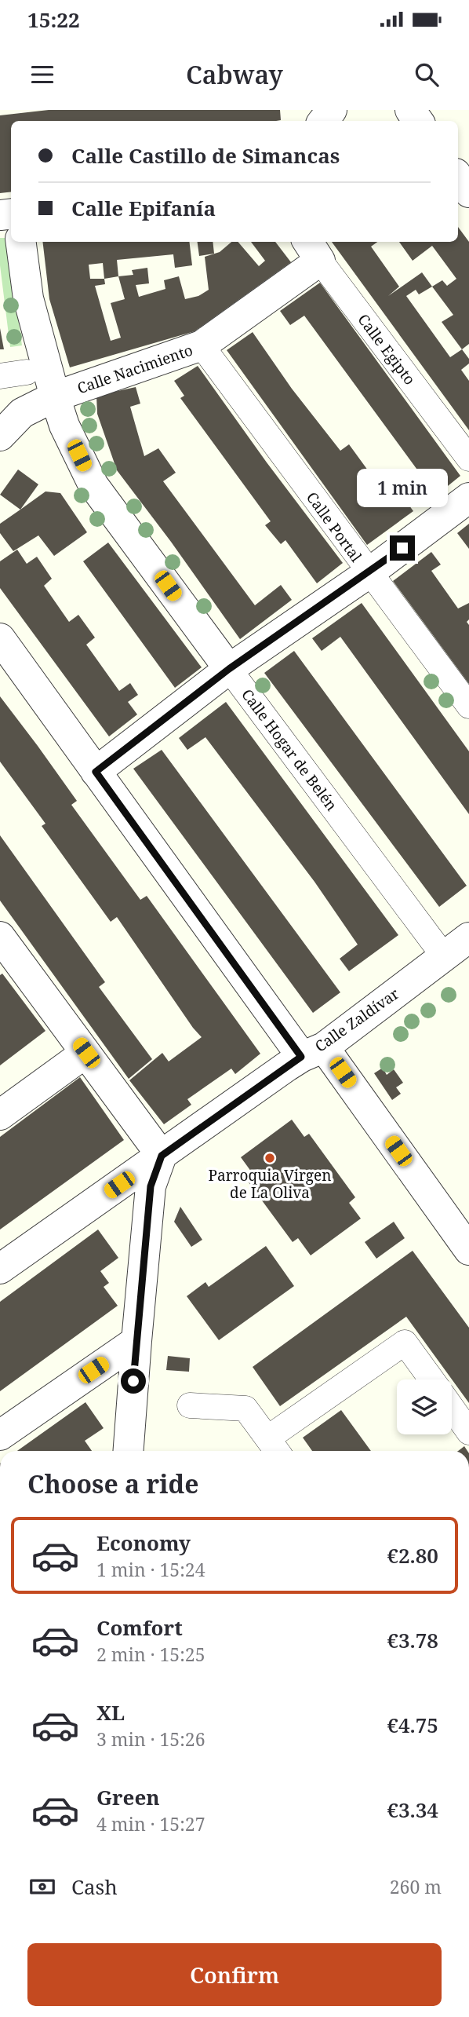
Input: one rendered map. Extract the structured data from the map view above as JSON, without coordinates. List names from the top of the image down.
{
  "streets": {
    "street": [
      "Calle Egipto",
      "Calle Nacimiento",
      "Calle Portal",
      "Calle Hogar de Belén",
      "Calle Zaldívar"
    ]
  },
  "crossings": [
    ["Calle Egipto", "Calle Nacimiento"],
    ["Calle Nacimiento", "Calle Portal"],
    ["Calle Nacimiento", "Calle Hogar de Belén"],
    ["Calle Hogar de Belén", "Calle Zaldívar"]
  ],
  "places": ["Parroquia Virgen de La Oliva"],
  "page": {
    "status": "15:22",
    "header": "Cabway",
    "banner": ["Calle Castillo de Simancas", "Calle Epifanía"],
    "bubble": "1 min",
    "heading": "Choose a ride",
    "list": [
      {
        "name": "Economy",
        "note": "1 min · 15:24",
        "value": "€2.80"
      },
      {
        "name": "Comfort",
        "note": "2 min · 15:25",
        "value": "€3.78"
      },
      {
        "name": "XL",
        "note": "3 min · 15:26",
        "value": "€4.75"
      },
      {
        "name": "Green",
        "note": "4 min · 15:27",
        "value": "€3.34"
      }
    ],
    "pay": ["Cash", "260 m"],
    "buttons": "Confirm"
  }
}
